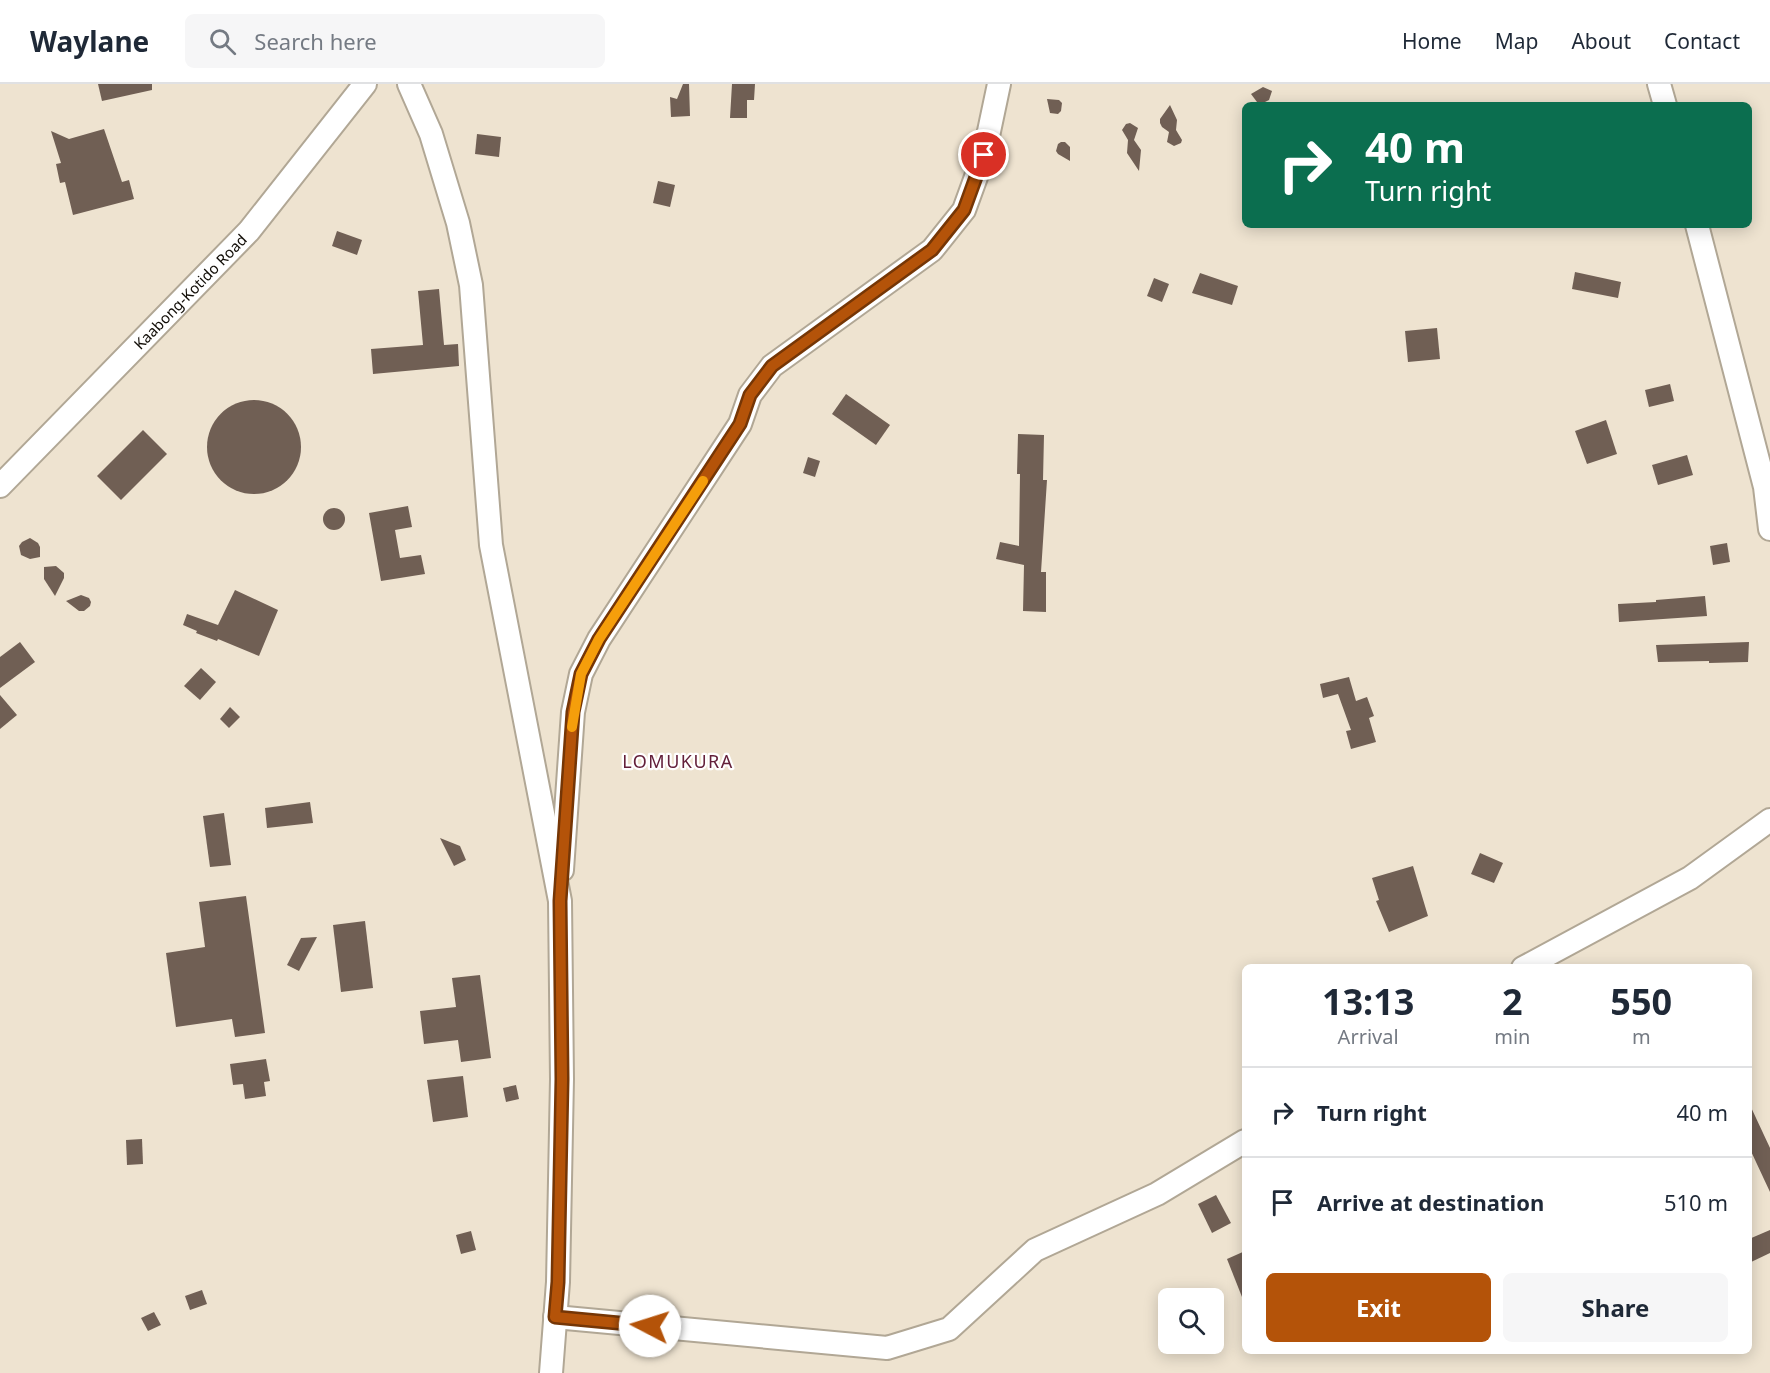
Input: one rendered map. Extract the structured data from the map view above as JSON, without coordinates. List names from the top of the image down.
{
  "streets": {
    "street": ["Kaabong-Kotido Road"]
  },
  "districts": ["LOMUKURA"],
  "page": {
    "header": "Waylane",
    "search": "Search here",
    "nav": [
      "Home",
      "Map",
      "About",
      "Contact"
    ],
    "turn": ["40 m", "Turn right"],
    "eta": [
      "13:13",
      "Arrival",
      "2",
      "min",
      "550",
      "m"
    ],
    "list": [
      {
        "name": "Turn right",
        "value": "40 m"
      },
      {
        "name": "Arrive at destination",
        "value": "510 m"
      }
    ],
    "buttons": ["Exit", "Share"]
  }
}
